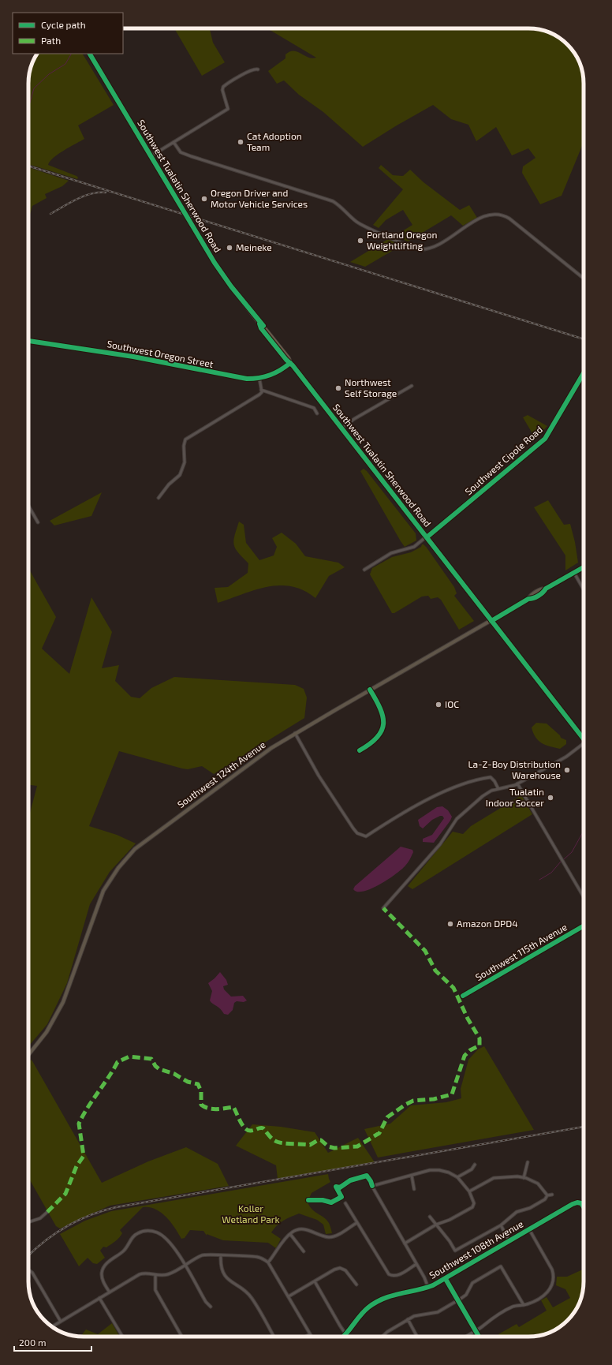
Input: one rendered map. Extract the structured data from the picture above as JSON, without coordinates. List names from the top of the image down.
{
  "streets": {
    "highway": ["Southwest Tualatin Sherwood Road"],
    "main road": ["Southwest Oregon Street", "Southwest 124th Avenue"],
    "street": ["Southwest Cipole Road", "Southwest 115th Avenue", "Southwest 108th Avenue"]
  },
  "crossings": [
    ["Southwest Tualatin Sherwood Road", "Southwest Oregon Street"],
    ["Southwest Tualatin Sherwood Road", "Southwest Cipole Road"],
    ["Southwest Tualatin Sherwood Road", "Southwest 124th Avenue"]
  ],
  "parks": ["Koller Wetland Park"],
  "places": [
    "Cat Adoption Team",
    "Oregon Driver and Motor Vehicle Services",
    "Portland Oregon Weightlifting",
    "Meineke",
    "Northwest Self Storage",
    "IOC",
    "La-Z-Boy Distribution Warehouse",
    "Tualatin Indoor Soccer",
    "Amazon DPD4"
  ],
  "legend": ["Cycle path", "Path"],
  "scale_bar": "200 m"
}
